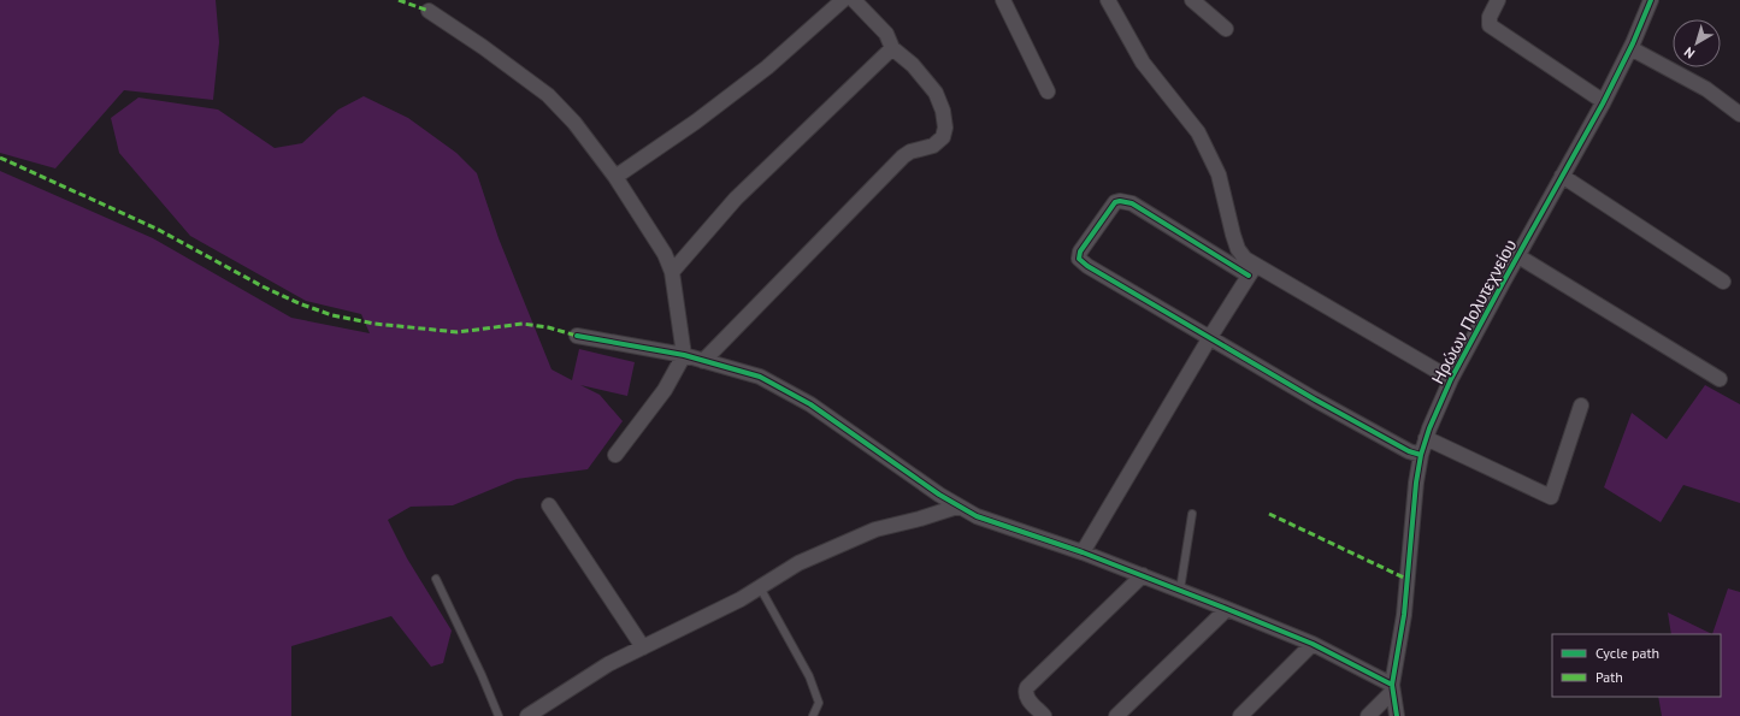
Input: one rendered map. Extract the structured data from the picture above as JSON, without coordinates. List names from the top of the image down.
{
  "streets": {
    "street": ["Ηρώων Πολυτεχνείου"]
  },
  "legend": ["Cycle path", "Path"],
  "north": "bottom left"
}
